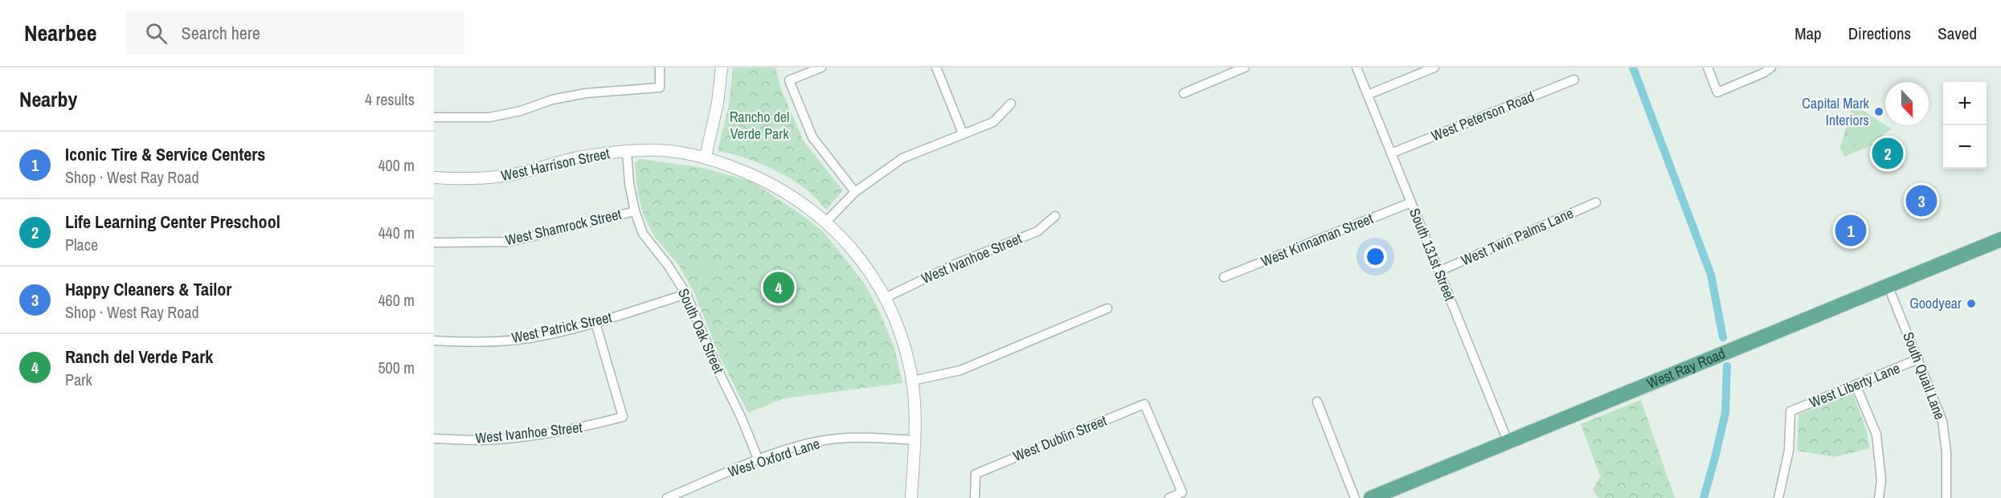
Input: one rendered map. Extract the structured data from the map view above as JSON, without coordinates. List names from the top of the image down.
{
  "streets": {
    "main road": ["West Ray Road"],
    "street": [
      "West Peterson Road",
      "West Harrison Street",
      "West Shamrock Street",
      "West Twin Palms Lane",
      "West Kinnaman Street",
      "South 131st Street",
      "West Ivanhoe Street",
      "West Patrick Street",
      "South Oak Street",
      "South Quail Lane",
      "West Liberty Lane",
      "West Dublin Street",
      "West Oxford Lane"
    ]
  },
  "crossings": [
    ["West Peterson Road", "South 131st Street"],
    ["West Harrison Street", "West Ivanhoe Street"],
    ["West Harrison Street", "South Oak Street"],
    ["West Harrison Street", "West Oxford Lane"],
    ["West Shamrock Street", "South Oak Street"],
    ["West Twin Palms Lane", "South 131st Street"],
    ["West Kinnaman Street", "South 131st Street"],
    ["South 131st Street", "West Ray Road"],
    ["West Ivanhoe Street", "West Patrick Street"],
    ["West Patrick Street", "South Oak Street"],
    ["South Oak Street", "West Oxford Lane"],
    ["West Ray Road", "South Quail Lane"],
    ["South Quail Lane", "West Liberty Lane"]
  ],
  "parks": ["Rancho del Verde Park"],
  "places": ["Capital Mark Interiors", "Goodyear"],
  "north": "bottom",
  "page": {
    "header": "Nearbee",
    "search": "Search here",
    "nav": ["Map", "Directions", "Saved"],
    "heading": ["Nearby", "4 results"],
    "map_buttons": ["+", "−"],
    "list": [
      {
        "mark": "1",
        "name": "Iconic Tire & Service Centers",
        "note": "Shop · West Ray Road",
        "value": "400 m"
      },
      {
        "mark": "2",
        "name": "Life Learning Center Preschool",
        "note": "Place",
        "value": "440 m"
      },
      {
        "mark": "3",
        "name": "Happy Cleaners & Tailor",
        "note": "Shop · West Ray Road",
        "value": "460 m"
      },
      {
        "mark": "4",
        "name": "Ranch del Verde Park",
        "note": "Park",
        "value": "500 m"
      }
    ],
    "pins": [
      "2",
      "3",
      "1",
      "4"
    ]
  }
}
